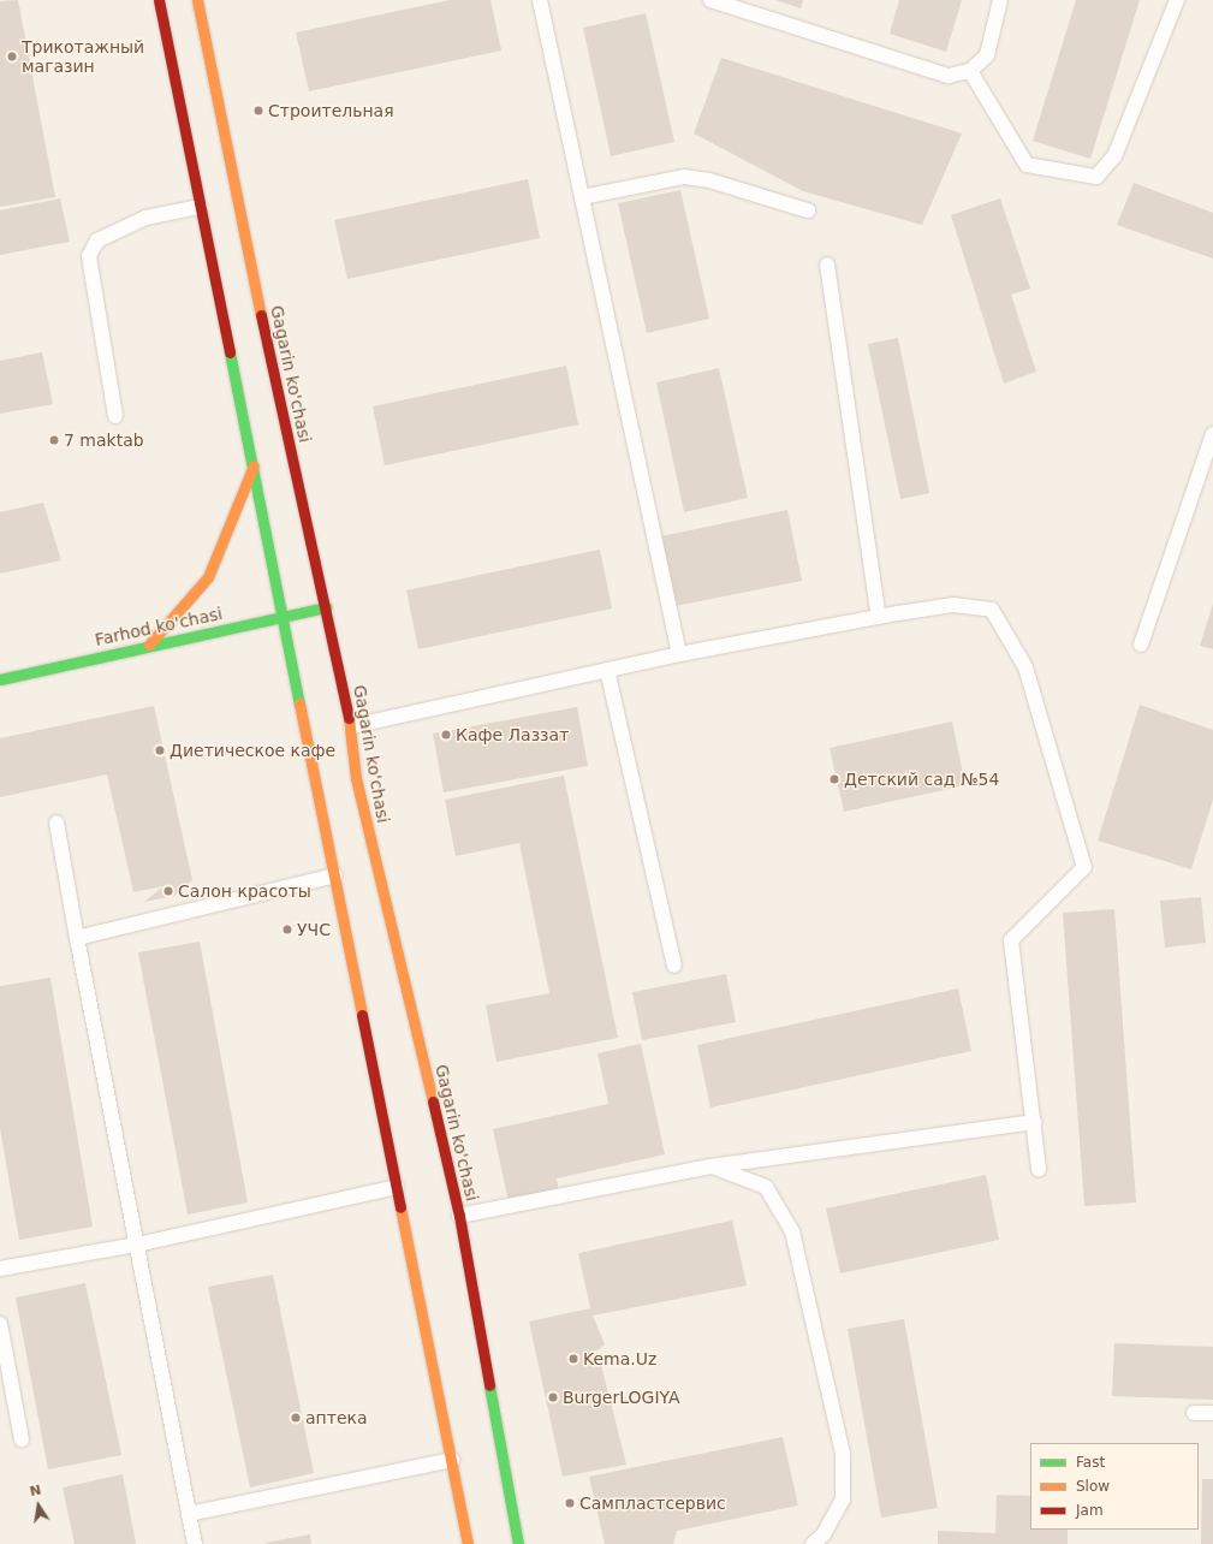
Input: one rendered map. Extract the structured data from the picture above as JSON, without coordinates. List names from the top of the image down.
{
  "streets": {
    "main road": ["Gagarin ko'chasi", "Farhod ko'chasi"]
  },
  "crossings": [
    ["Gagarin ko'chasi", "Farhod ko'chasi"]
  ],
  "places": [
    "Трикотажный магазин",
    "Строительная",
    "7 maktab",
    "Кафе Лаззат",
    "Диетическое кафе",
    "Детский сад №54",
    "Салон красоты",
    "УЧС",
    "Kema.Uz",
    "BurgerLOGIYA",
    "аптека",
    "Сампластсервис"
  ],
  "legend": ["Fast", "Slow", "Jam"],
  "north": "top"
}
